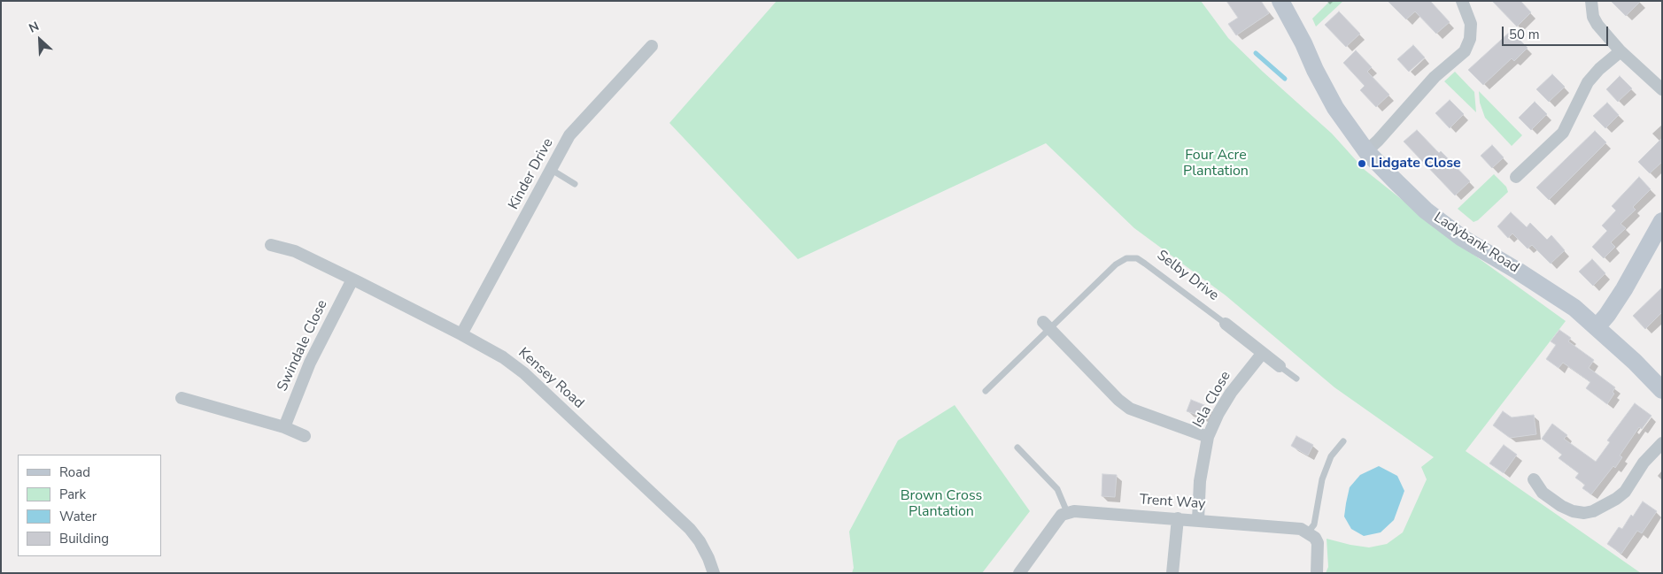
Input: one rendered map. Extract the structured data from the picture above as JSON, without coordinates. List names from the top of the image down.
{
  "streets": {
    "street": [
      "Kinder Drive",
      "Ladybank Road",
      "Swindale Close",
      "Kensey Road",
      "Isla Close",
      "Trent Way"
    ],
    "lane": ["Selby Drive"]
  },
  "crossings": [
    ["Kinder Drive", "Kensey Road"],
    ["Swindale Close", "Kensey Road"],
    ["Isla Close", "Trent Way"]
  ],
  "parks": ["Four Acre Plantation", "Brown Cross Plantation"],
  "places": ["Lidgate Close"],
  "legend": [
    "Road",
    "Park",
    "Water",
    "Building"
  ],
  "scale_bar": "50 m",
  "north": "top left"
}
